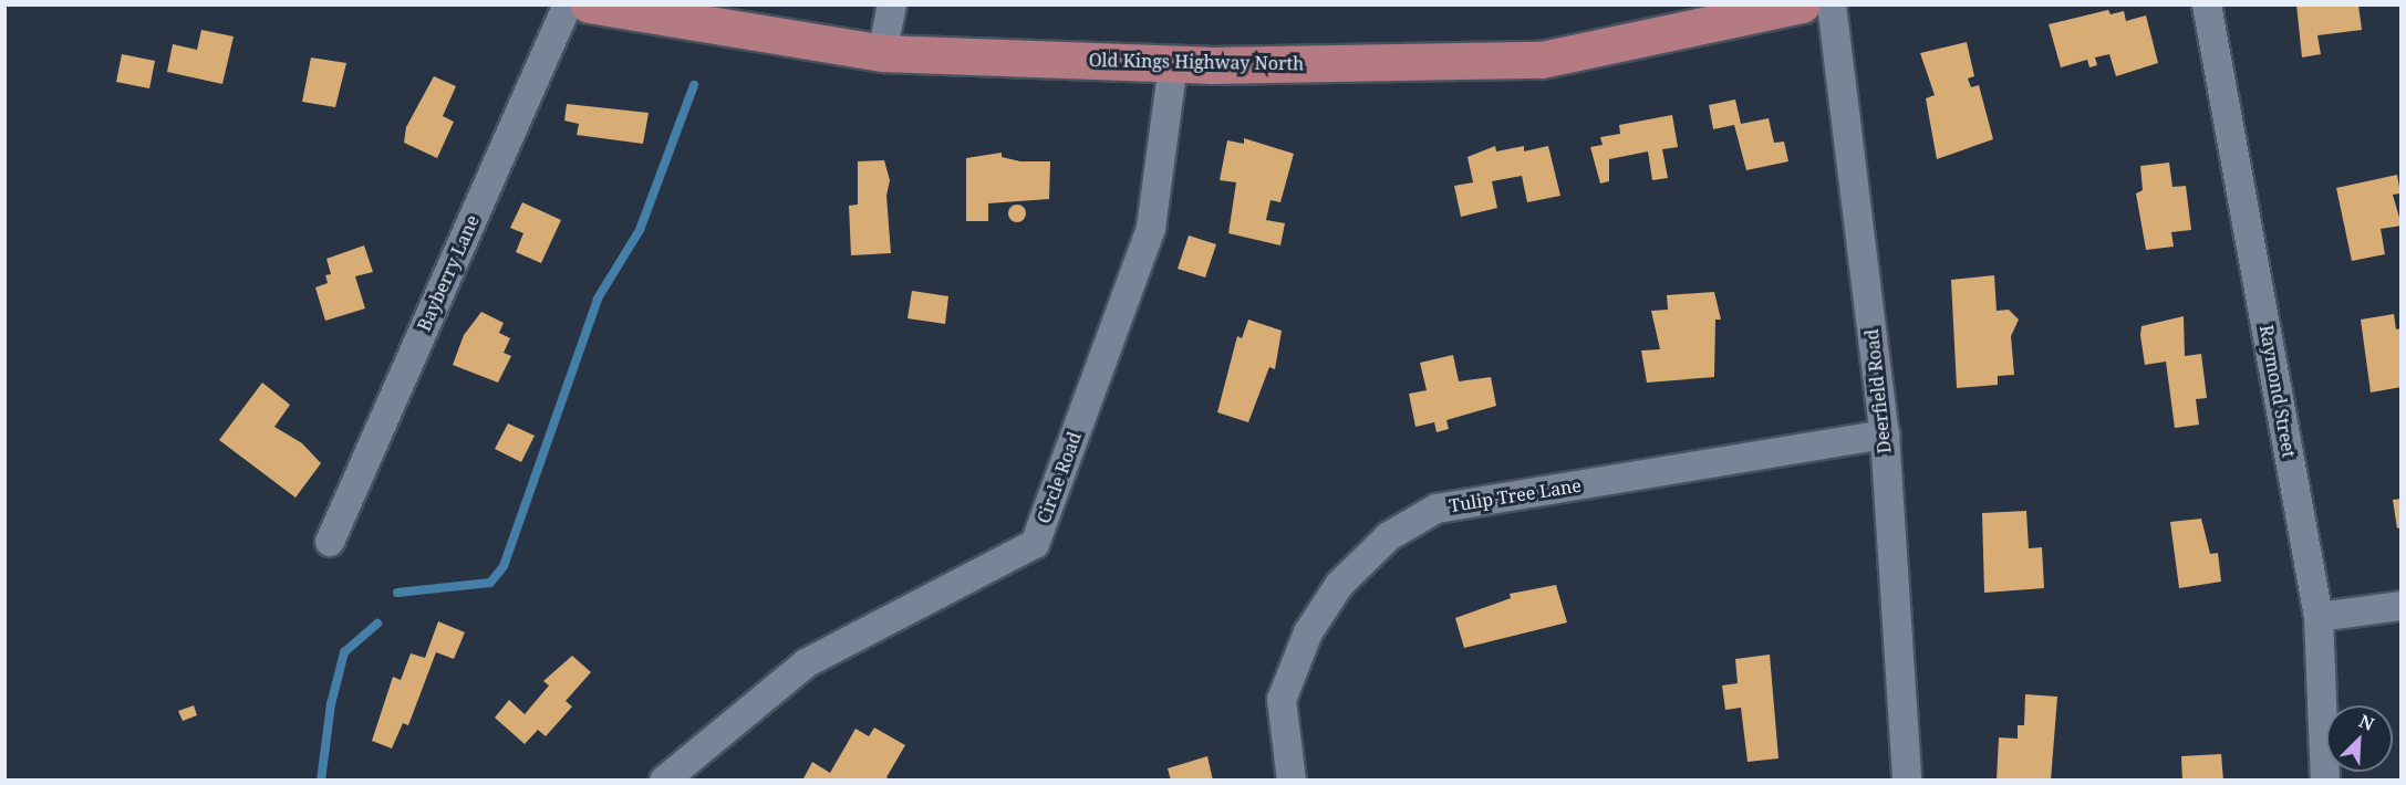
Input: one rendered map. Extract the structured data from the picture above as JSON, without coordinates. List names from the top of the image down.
{
  "streets": {
    "main road": ["Old Kings Highway North"],
    "street": [
      "Bayberry Lane",
      "Deerfield Road",
      "Raymond Street",
      "Circle Road",
      "Tulip Tree Lane"
    ]
  },
  "crossings": [
    ["Old Kings Highway North", "Circle Road"],
    ["Deerfield Road", "Tulip Tree Lane"]
  ],
  "north": "top right"
}
